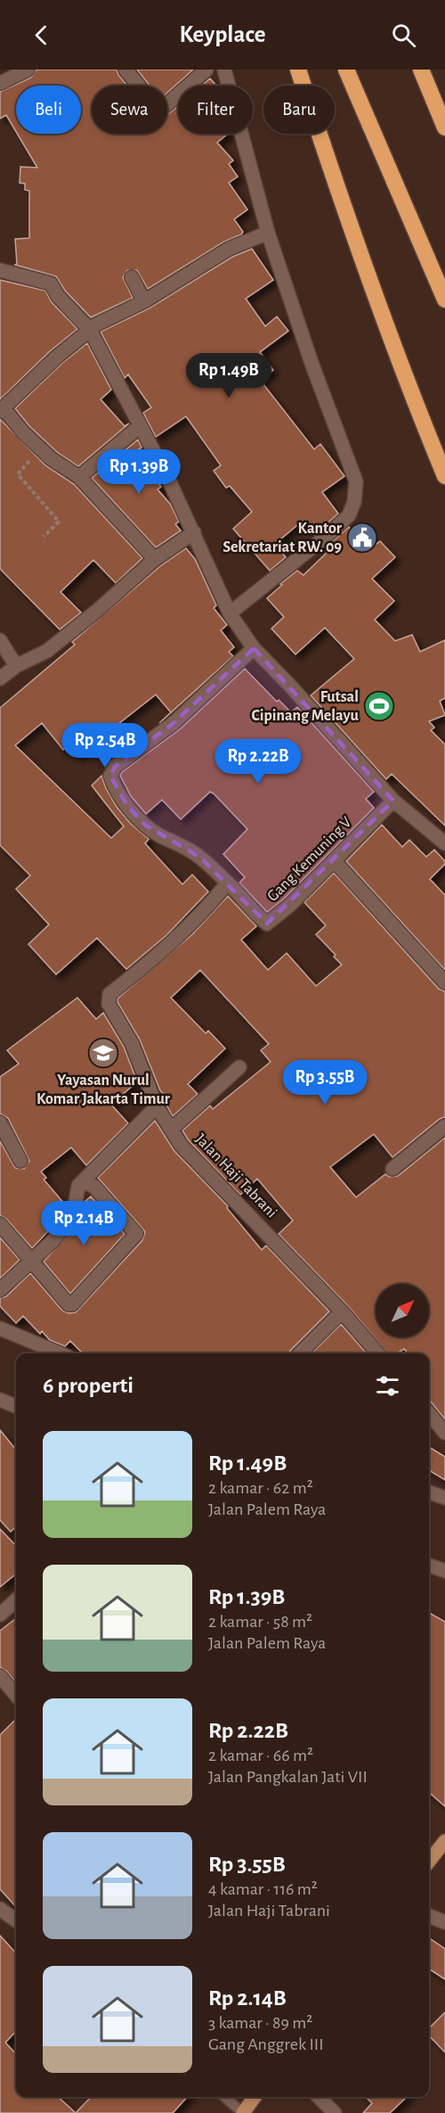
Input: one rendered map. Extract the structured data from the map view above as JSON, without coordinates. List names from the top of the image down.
{
  "streets": {
    "street": ["Gang Kemuning V", "Jalan Haji Tabrani"]
  },
  "crossings": [
    ["Gang Kemuning V", "Jalan Haji Tabrani"]
  ],
  "places": {
    "public building": ["Kantor Sekretariat RW. 09"],
    "sports": ["Futsal Cipinang Melayu"],
    "school or university": ["Yayasan Nurul Komar Jakarta Timur"]
  },
  "north": "top right",
  "page": {
    "header": "Keyplace",
    "chip": [
      "Beli",
      "Sewa",
      "Filter",
      "Baru"
    ],
    "price": [
      "Rp 1.49B",
      "Rp 1.39B",
      "Rp 2.54B",
      "Rp 2.22B",
      "Rp 3.55B",
      "Rp 2.14B"
    ],
    "heading": "6 properti",
    "list": [
      {
        "name": "Rp 1.49B",
        "note": "2 kamar · 62 m² · Jalan Palem Raya"
      },
      {
        "name": "Rp 1.39B",
        "note": "2 kamar · 58 m² · Jalan Palem Raya"
      },
      {
        "name": "Rp 2.22B",
        "note": "2 kamar · 66 m² · Jalan Pangkalan Jati VII"
      },
      {
        "name": "Rp 3.55B",
        "note": "4 kamar · 116 m² · Jalan Haji Tabrani"
      },
      {
        "name": "Rp 2.14B",
        "note": "3 kamar · 89 m² · Gang Anggrek III"
      }
    ]
  }
}
